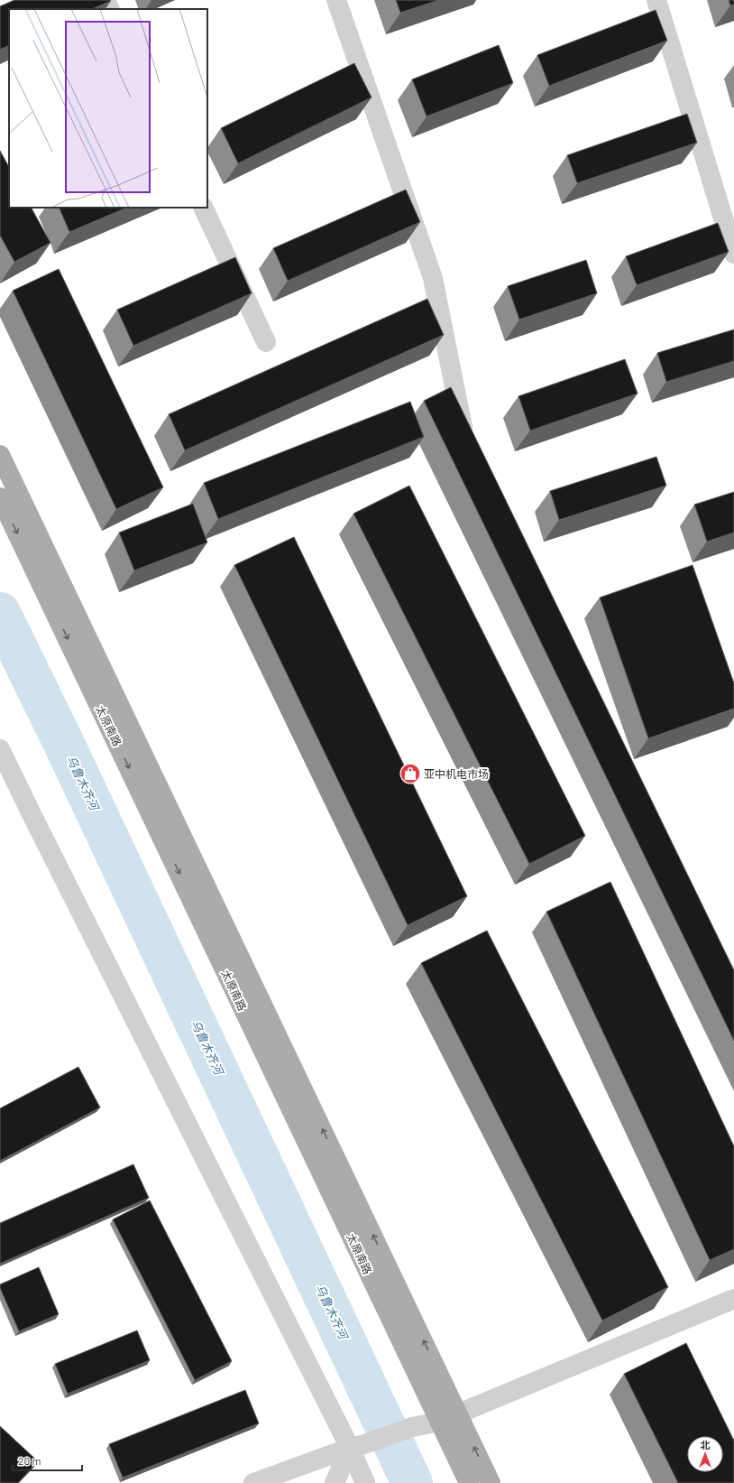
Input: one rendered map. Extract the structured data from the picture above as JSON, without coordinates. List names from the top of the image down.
{
  "streets": {
    "main road": ["太原南路"]
  },
  "water": ["乌鲁木齐河"],
  "places": {
    "shop": ["亚中机电市场"]
  },
  "scale_bar": "20 m",
  "north": "top"
}
